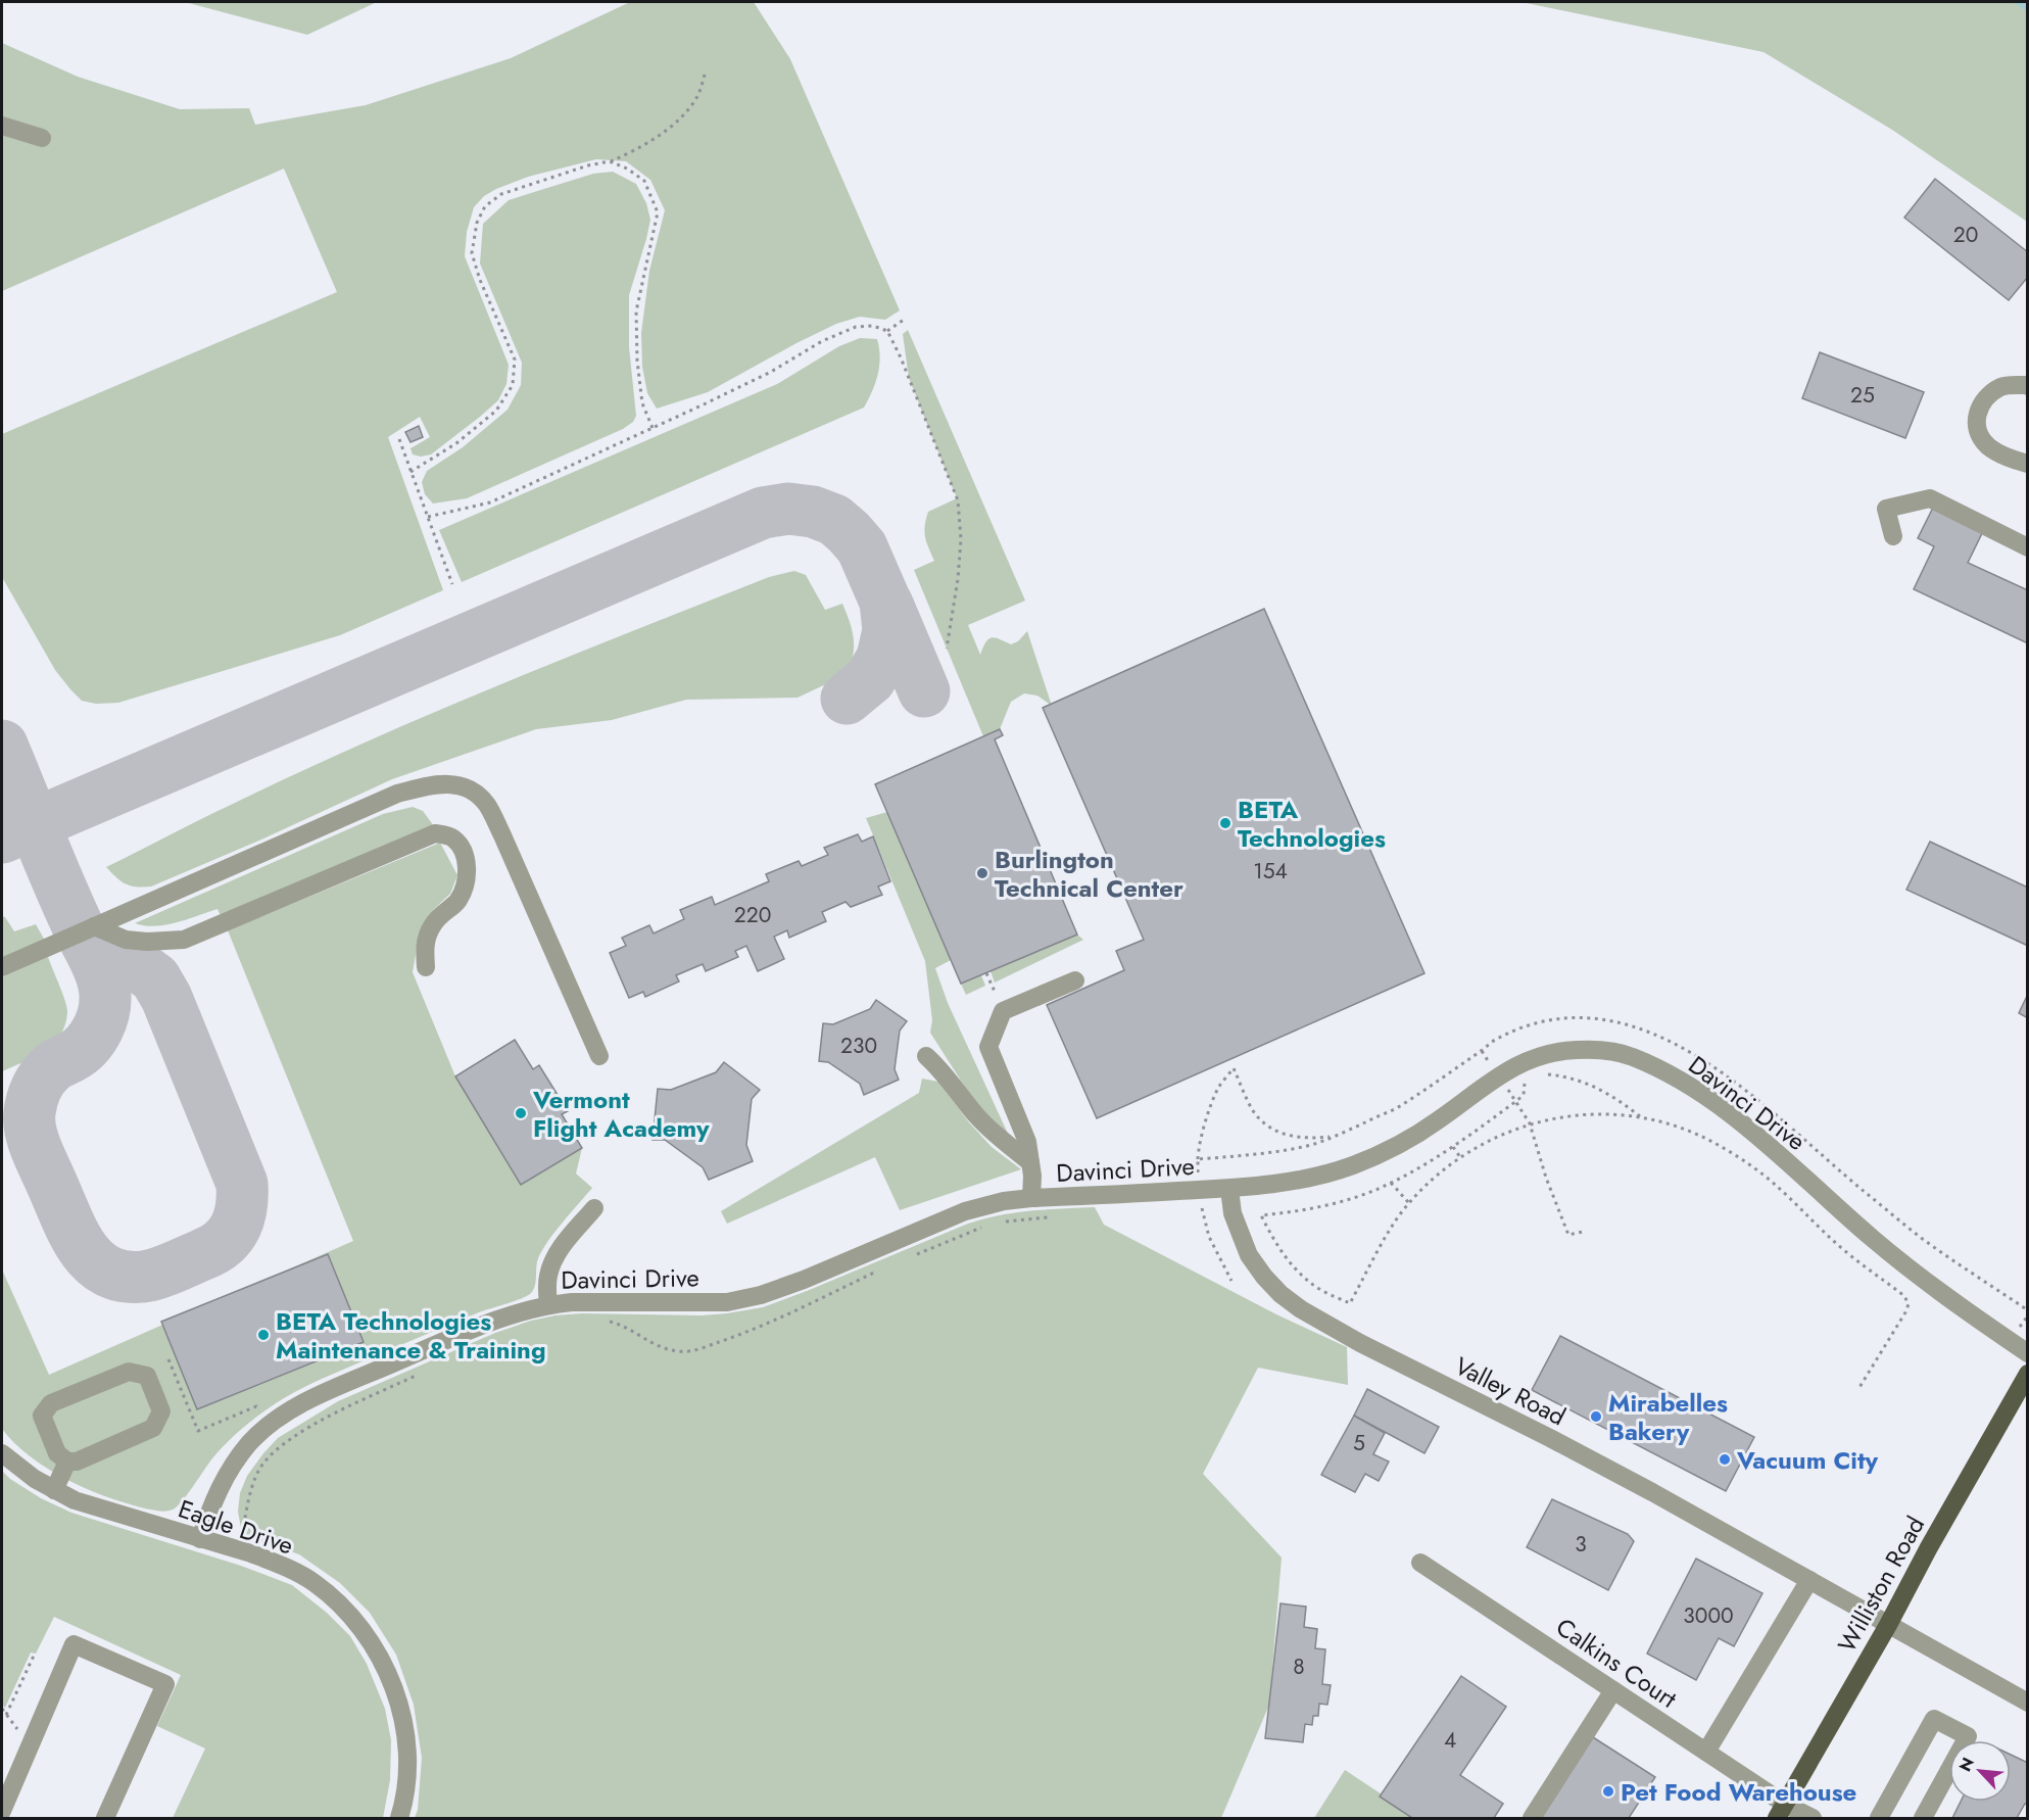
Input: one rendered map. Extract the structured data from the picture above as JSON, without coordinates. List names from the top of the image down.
{
  "streets": {
    "main road": ["Williston Road"],
    "street": [
      "Davinci Drive",
      "Valley Road",
      "Eagle Drive",
      "Calkins Court"
    ]
  },
  "crossings": [
    ["Davinci Drive", "Valley Road"],
    ["Davinci Drive", "Eagle Drive"],
    ["Valley Road", "Williston Road"],
    ["Williston Road", "Calkins Court"]
  ],
  "places": [
    "BETA Technologies",
    "Burlington Technical Center",
    "Vermont Flight Academy",
    "BETA Technologies Maintenance & Training",
    "Mirabelles Bakery",
    "Vacuum City",
    "Pet Food Warehouse"
  ],
  "house_numbers": [
    "20",
    "25",
    "154",
    "220",
    "230",
    "5",
    "3",
    "3000",
    "8",
    "4"
  ],
  "north": "top left"
}
